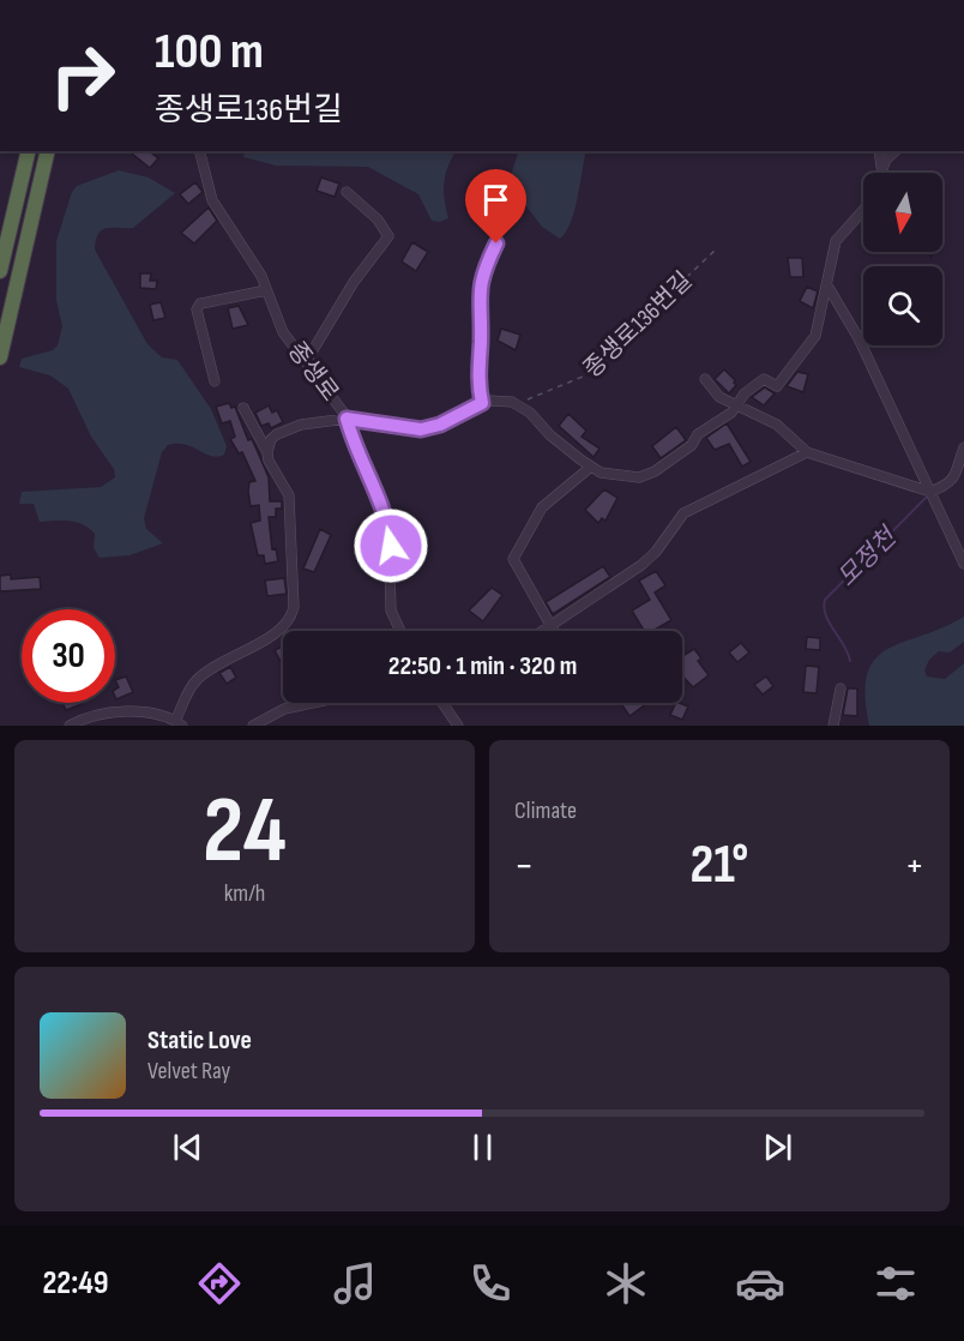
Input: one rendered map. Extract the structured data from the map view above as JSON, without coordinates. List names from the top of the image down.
{
  "streets": {
    "street": ["종생로"],
    "path": ["종생로136번길"]
  },
  "water": ["모정천"],
  "north": "bottom",
  "page": {
    "turn": ["100 m", "종생로136번길"],
    "limit": "30",
    "trip": "22:50 · 1 min · 320 m",
    "tile": [
      ["24", "km/h"],
      "Climate"
    ],
    "heat": ["−", "21°", "+"],
    "song": ["Static Love", "Velvet Ray"],
    "tabs": "22:49"
  }
}
